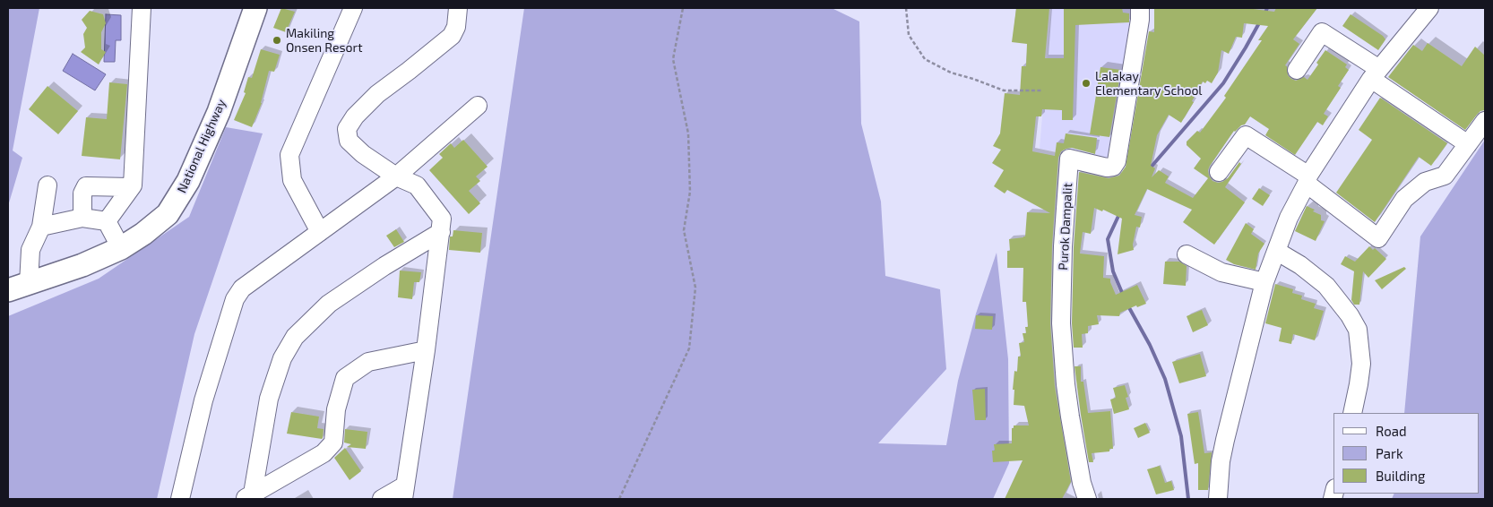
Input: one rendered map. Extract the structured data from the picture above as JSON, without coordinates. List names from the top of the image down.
{
  "streets": {
    "main road": ["National Highway"],
    "street": ["Purok Dampalit"]
  },
  "places": ["Makiling Onsen Resort", "Lalakay Elementary School"],
  "legend": ["Road", "Park", "Building"]
}
